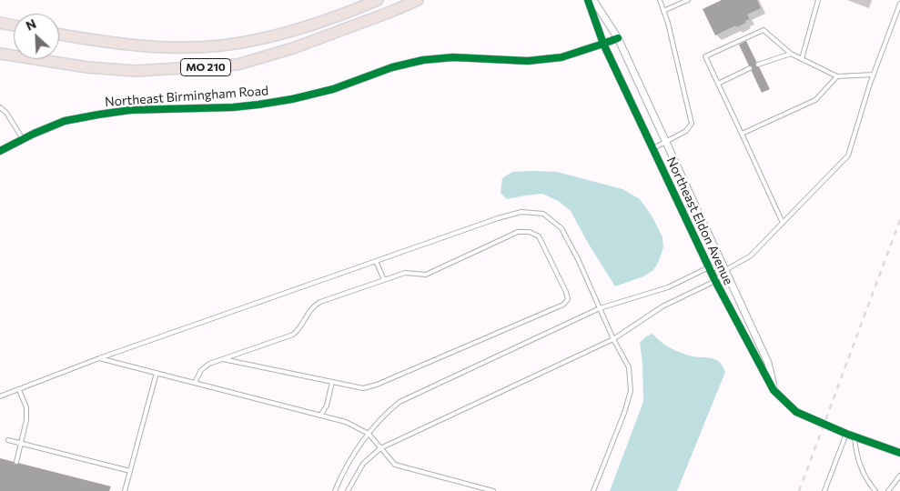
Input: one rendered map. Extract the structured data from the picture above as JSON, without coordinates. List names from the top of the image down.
{
  "streets": {
    "highway": ["MO 210"],
    "street": ["Northeast Birmingham Road", "Northeast Eldon Avenue"]
  },
  "crossings": [
    ["Northeast Birmingham Road", "Northeast Eldon Avenue"]
  ],
  "north": "top left"
}
